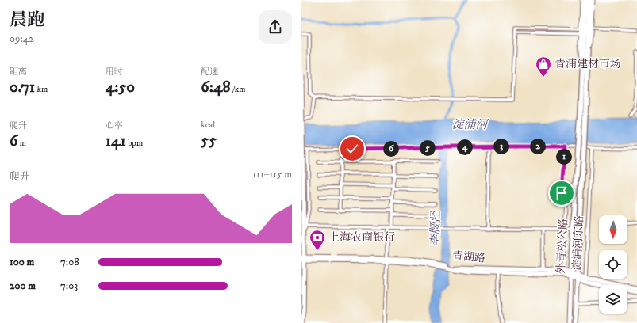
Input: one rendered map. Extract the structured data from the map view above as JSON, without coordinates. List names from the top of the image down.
{
  "streets": {
    "main road": ["外青松公路", "青湖路"],
    "street": ["淀浦河东路"]
  },
  "crossings": [
    ["外青松公路", "青湖路"]
  ],
  "water": ["淀浦河", "李腰泾"],
  "places": {
    "shop": ["青浦建材市场"],
    "bank": ["上海农商银行"]
  },
  "north": "bottom",
  "page": {
    "heading": ["晨跑", "09:42"],
    "stats": [
      ["距离", "0.71 km"],
      ["用时", "4:50"],
      ["配速", "6:48 /km"],
      ["爬升", "6 m"],
      ["心率", "141 bpm"],
      ["kcal", "55"]
    ],
    "pins": [
      "2",
      "3",
      "4",
      "5",
      "6",
      "1"
    ],
    "chart": ["爬升", "111–115 m"],
    "list": [
      {
        "name": "100 m",
        "note": "7:08"
      },
      {
        "name": "200 m",
        "note": "7:03"
      }
    ]
  }
}
